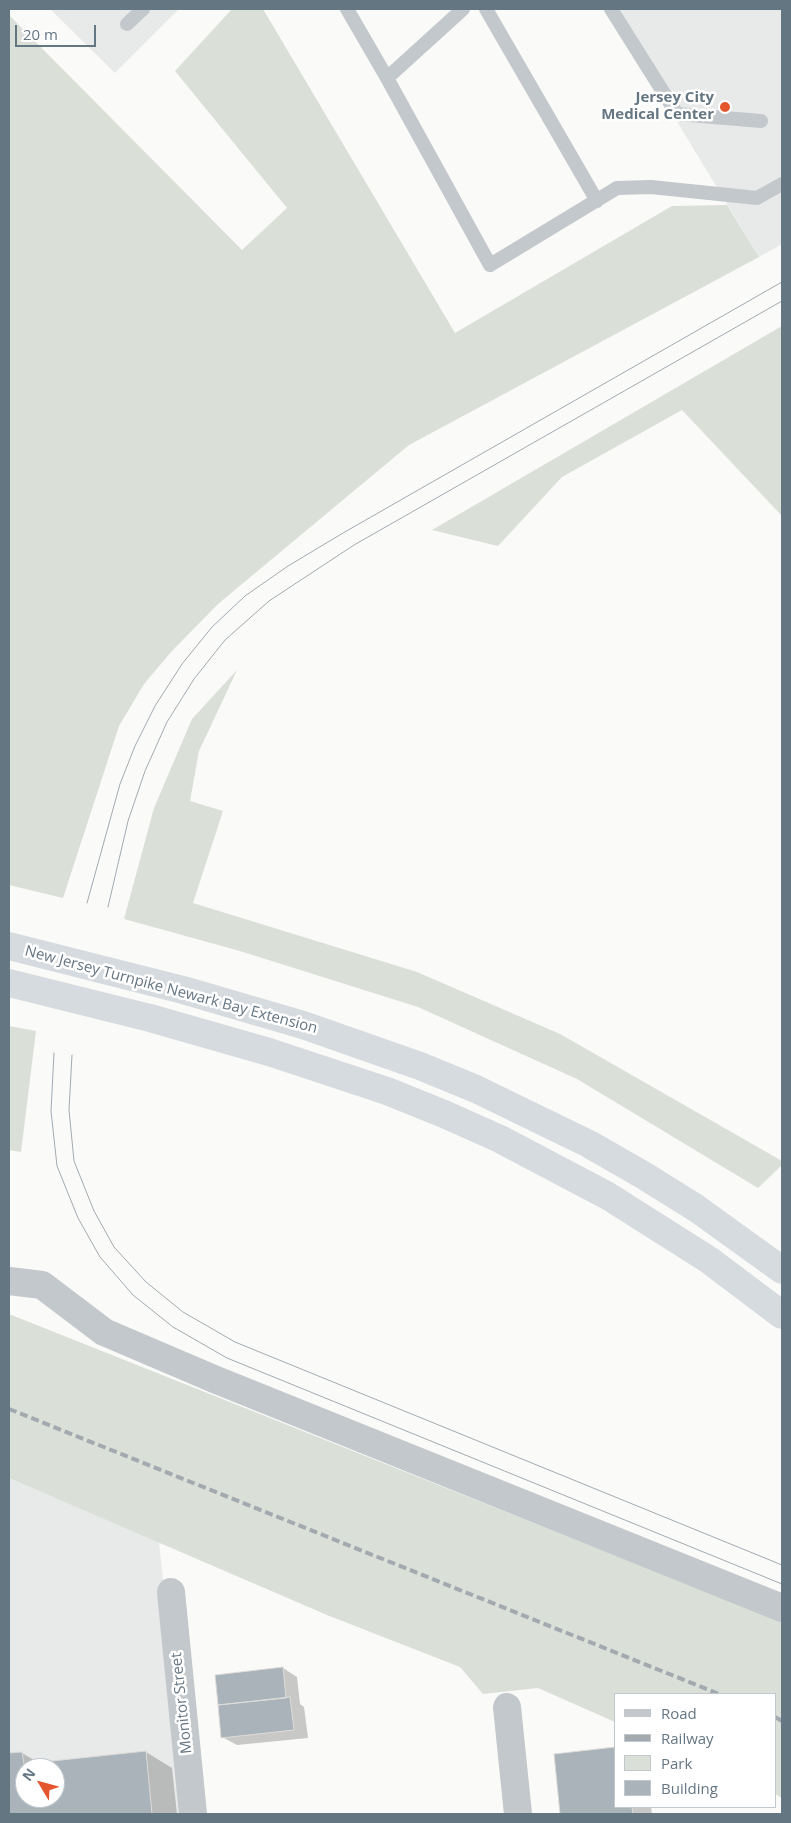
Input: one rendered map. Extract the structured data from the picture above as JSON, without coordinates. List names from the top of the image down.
{
  "streets": {
    "highway": ["New Jersey Turnpike Newark Bay Extension"],
    "street": ["Monitor Street"]
  },
  "places": ["Jersey City Medical Center"],
  "legend": [
    "Road",
    "Railway",
    "Park",
    "Building"
  ],
  "scale_bar": "20 m",
  "north": "top left"
}
